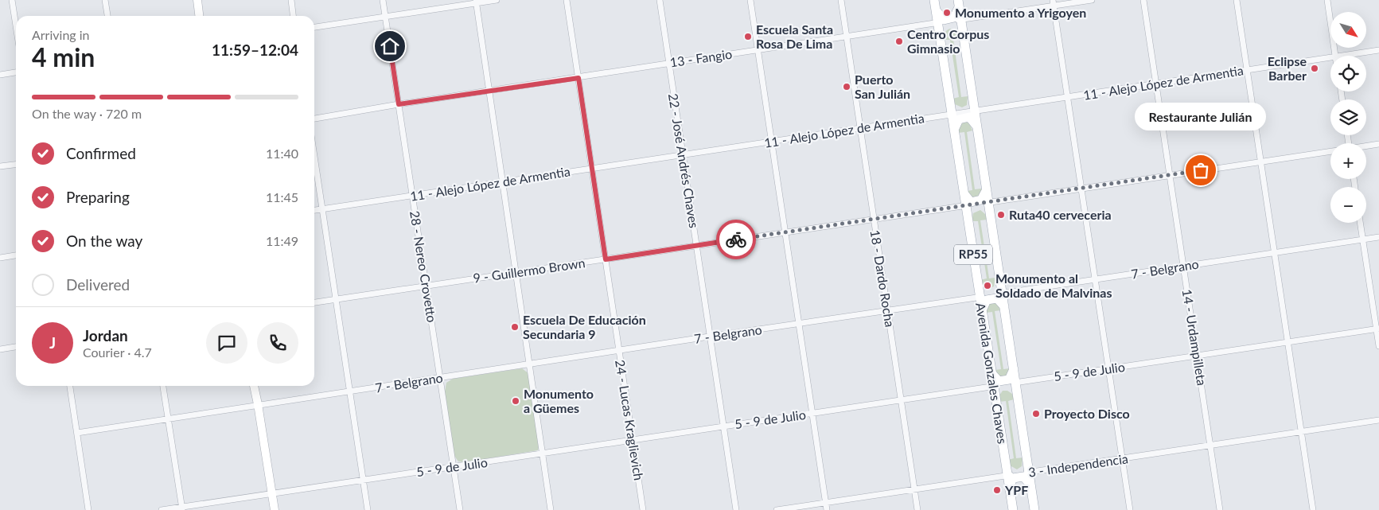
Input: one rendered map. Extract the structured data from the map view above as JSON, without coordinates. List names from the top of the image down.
{
  "streets": {
    "main road": ["RP55", "Avenida Gonzales Chaves"],
    "street": [
      "13 - Fangio",
      "11 - Alejo López de Armentia",
      "22 - José Andrés Chaves",
      "28 - Nereo Crovetto",
      "7 - Belgrano",
      "9 - Guillermo Brown",
      "18 - Dardo Rocha",
      "14 - Urdampilleta",
      "5 - 9 de Julio",
      "24 - Lucas Kraglievich",
      "3 - Independencia"
    ]
  },
  "crossings": [
    ["13 - Fangio", "22 - José Andrés Chaves"],
    ["13 - Fangio", "28 - Nereo Crovetto"],
    ["13 - Fangio", "18 - Dardo Rocha"],
    ["13 - Fangio", "Avenida Gonzales Chaves"],
    ["13 - Fangio", "24 - Lucas Kraglievich"],
    ["11 - Alejo López de Armentia", "22 - José Andrés Chaves"],
    ["11 - Alejo López de Armentia", "28 - Nereo Crovetto"],
    ["11 - Alejo López de Armentia", "18 - Dardo Rocha"],
    ["11 - Alejo López de Armentia", "14 - Urdampilleta"],
    ["11 - Alejo López de Armentia", "Avenida Gonzales Chaves"],
    ["11 - Alejo López de Armentia", "24 - Lucas Kraglievich"],
    ["22 - José Andrés Chaves", "7 - Belgrano"],
    ["22 - José Andrés Chaves", "9 - Guillermo Brown"],
    ["22 - José Andrés Chaves", "5 - 9 de Julio"],
    ["28 - Nereo Crovetto", "7 - Belgrano"],
    ["28 - Nereo Crovetto", "9 - Guillermo Brown"],
    ["28 - Nereo Crovetto", "5 - 9 de Julio"],
    ["7 - Belgrano", "18 - Dardo Rocha"],
    ["7 - Belgrano", "14 - Urdampilleta"],
    ["7 - Belgrano", "Avenida Gonzales Chaves"],
    ["7 - Belgrano", "24 - Lucas Kraglievich"],
    ["9 - Guillermo Brown", "18 - Dardo Rocha"],
    ["9 - Guillermo Brown", "14 - Urdampilleta"],
    ["9 - Guillermo Brown", "Avenida Gonzales Chaves"],
    ["9 - Guillermo Brown", "24 - Lucas Kraglievich"],
    ["18 - Dardo Rocha", "5 - 9 de Julio"],
    ["18 - Dardo Rocha", "3 - Independencia"],
    ["14 - Urdampilleta", "5 - 9 de Julio"],
    ["14 - Urdampilleta", "3 - Independencia"],
    ["5 - 9 de Julio", "Avenida Gonzales Chaves"],
    ["5 - 9 de Julio", "24 - Lucas Kraglievich"],
    ["Avenida Gonzales Chaves", "3 - Independencia"]
  ],
  "places": [
    "Monumento a Yrigoyen",
    "Escuela Santa Rosa De Lima",
    "Centro Corpus Gimnasio",
    "Eclipse Barber",
    "Puerto San Julián",
    "Restaurante Julián",
    "Ruta40 cerveceria",
    "Monumento al Soldado de Malvinas",
    "Escuela De Educación Secundaria 9",
    "Monumento a Güemes",
    "Proyecto Disco",
    "YPF"
  ],
  "north": "bottom right",
  "page": {
    "map_buttons": ["+", "−"],
    "heading": ["4 min", "Arriving in", "11:59–12:04"],
    "panel": ["Jordan", "Courier · 4.7"],
    "bar": "On the way · 720 m",
    "bubble": "Restaurante Julián",
    "list": [
      ["Confirmed", "11:40"],
      ["Preparing", "11:45"],
      ["On the way", "11:49"],
      "Delivered"
    ],
    "round": "J"
  }
}
